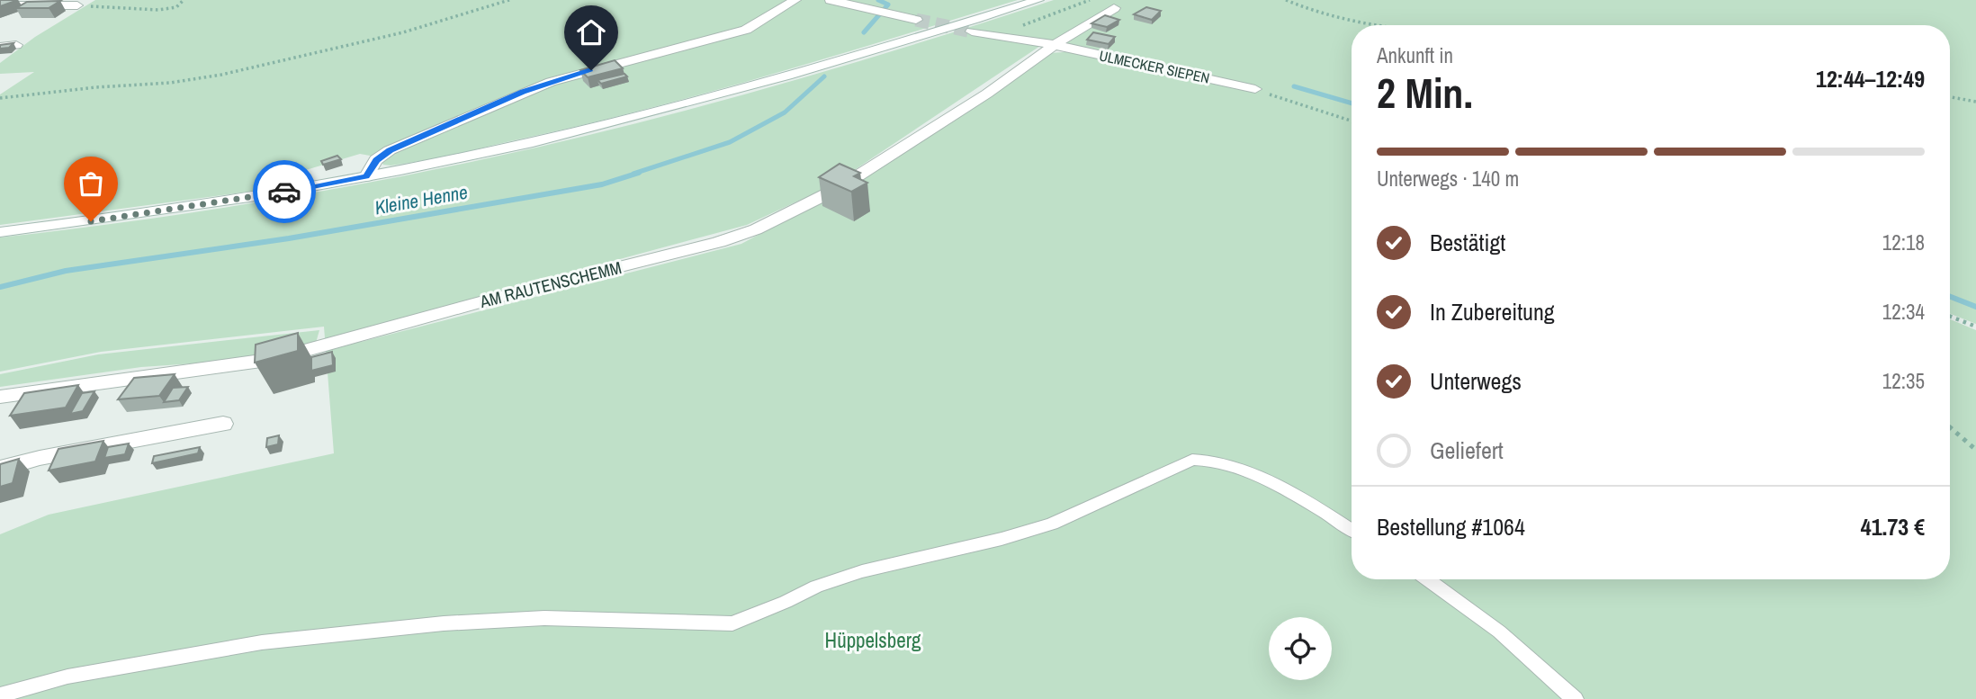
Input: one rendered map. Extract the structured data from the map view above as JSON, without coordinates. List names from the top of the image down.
{
  "streets": {
    "street": ["ULMECKER SIEPEN", "AM RAUTENSCHEMM"]
  },
  "crossings": [
    ["ULMECKER SIEPEN", "AM RAUTENSCHEMM"]
  ],
  "water": ["Kleine Henne"],
  "parks": ["Hüppelsberg"],
  "page": {
    "heading": ["2 Min.", "Ankunft in", "12:44–12:49"],
    "panel": ["Bestellung #1064", "41.73 €"],
    "bar": "Unterwegs · 140 m",
    "list": [
      ["Bestätigt", "12:18"],
      ["In Zubereitung", "12:34"],
      ["Unterwegs", "12:35"],
      "Geliefert"
    ]
  }
}
